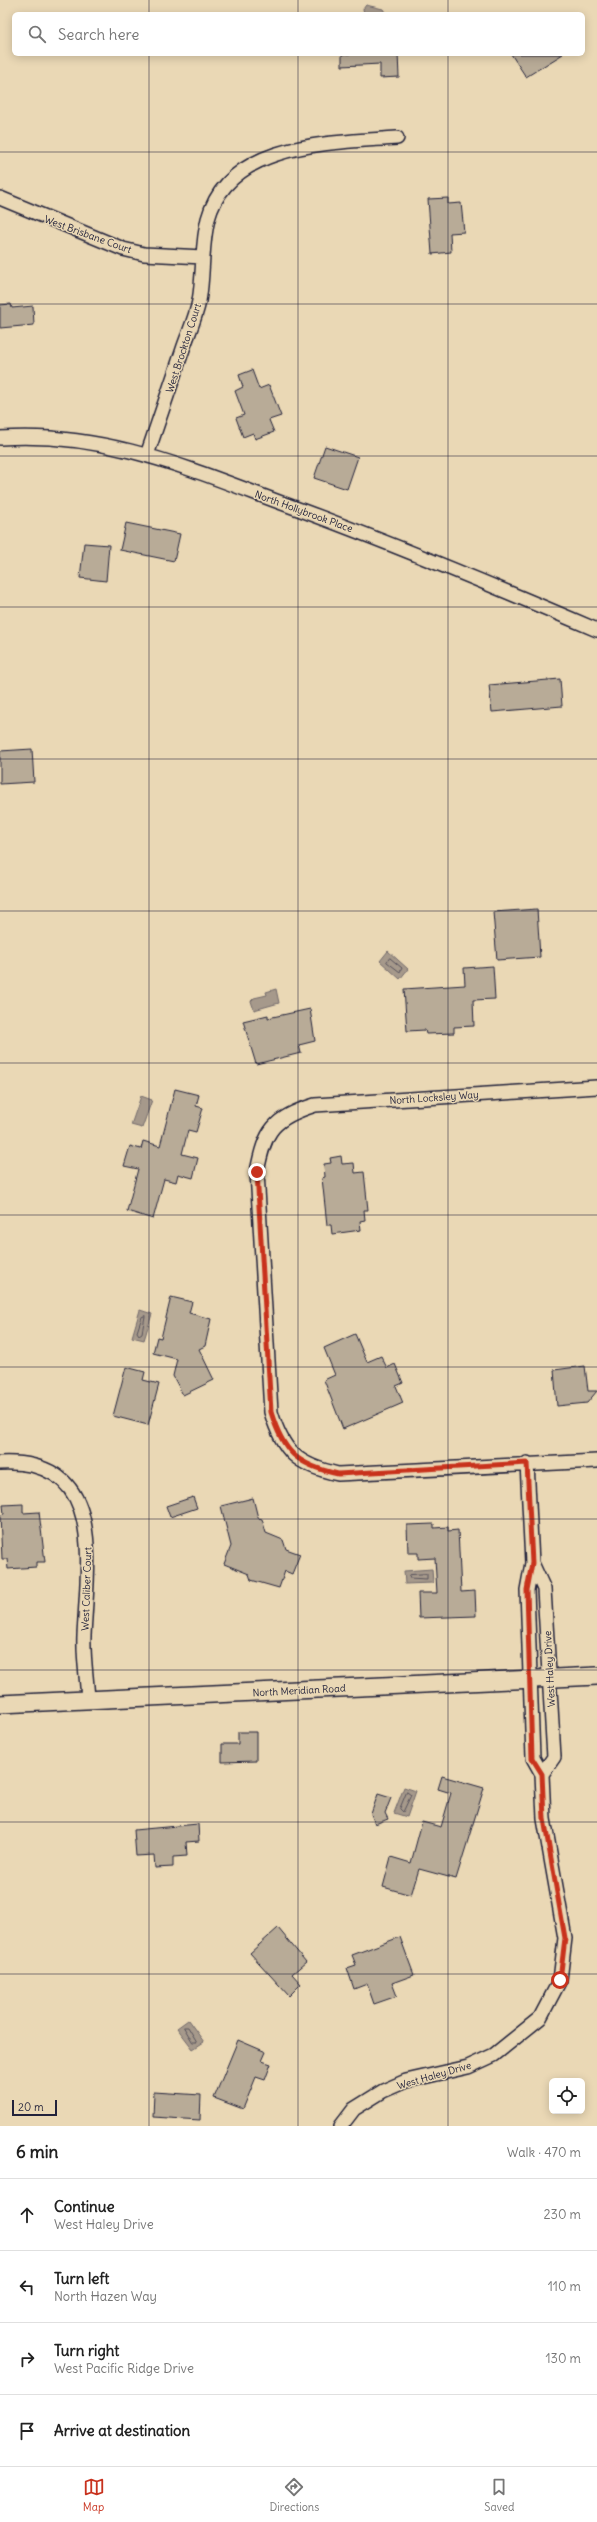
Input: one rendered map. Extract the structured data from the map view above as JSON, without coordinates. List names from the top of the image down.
{
  "streets": {
    "street": [
      "West Brisbane Court",
      "West Brockton Court",
      "North Hollybrook Place",
      "North Locksley Way",
      "West Caliber Court",
      "West Haley Drive",
      "North Meridian Road"
    ]
  },
  "crossings": [
    ["West Brisbane Court", "West Brockton Court"],
    ["West Brockton Court", "North Hollybrook Place"],
    ["North Locksley Way", "West Haley Drive"],
    ["West Caliber Court", "North Meridian Road"],
    ["West Haley Drive", "North Meridian Road"]
  ],
  "scale_bar": "20 m",
  "page": {
    "search": "Search here",
    "scale": "20 m",
    "heading": ["6 min", "Walk · 470 m"],
    "list": [
      ["Continue", "West Haley Drive", "230 m"],
      ["Turn left", "North Hazen Way", "110 m"],
      ["Turn right", "West Pacific Ridge Drive", "130 m"],
      "Arrive at destination"
    ],
    "nav": ["Map", "Directions", "Saved"]
  }
}
